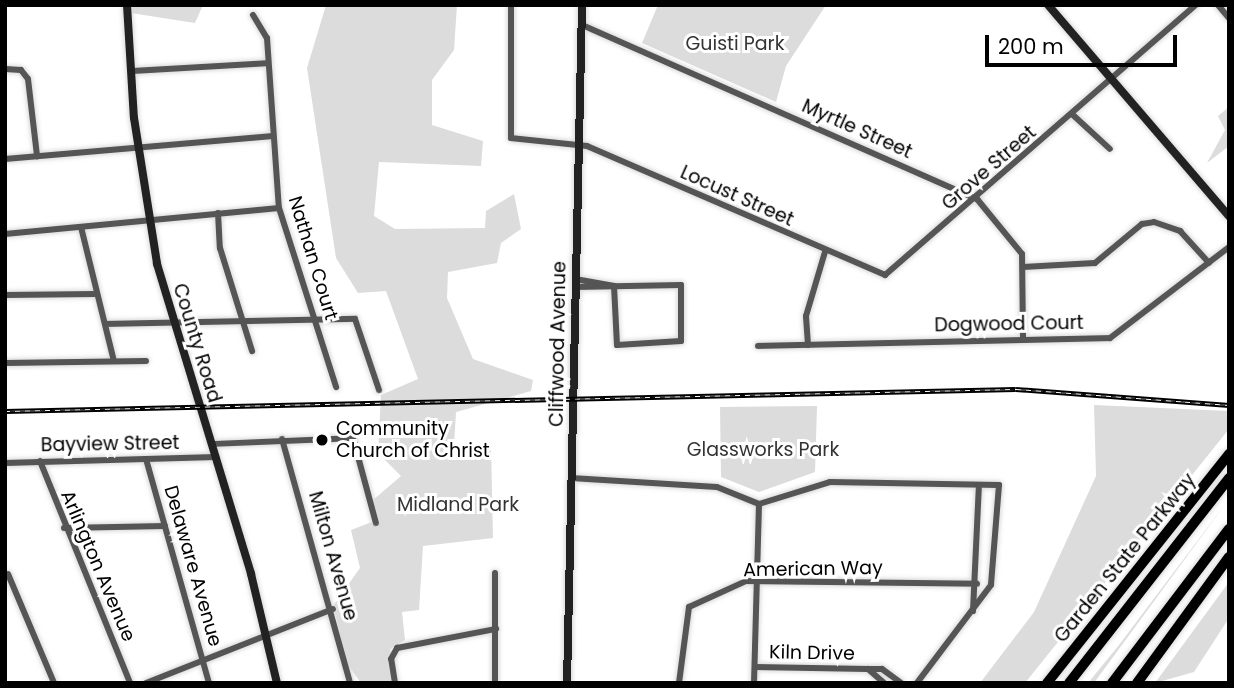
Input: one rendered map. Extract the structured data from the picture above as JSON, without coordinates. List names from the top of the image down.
{
  "streets": {
    "highway": ["Garden State Parkway"],
    "street": [
      "Myrtle Street",
      "Grove Street",
      "Locust Street",
      "Nathan Court",
      "Dogwood Court",
      "County Road",
      "Cliffwood Avenue",
      "Bayview Street",
      "Milton Avenue",
      "Arlington Avenue",
      "Delaware Avenue",
      "American Way",
      "Kiln Drive"
    ]
  },
  "crossings": [
    ["Myrtle Street", "Grove Street"],
    ["Myrtle Street", "Dogwood Court"],
    ["Myrtle Street", "Cliffwood Avenue"],
    ["Grove Street", "Locust Street"],
    ["Locust Street", "Cliffwood Avenue"],
    ["County Road", "Bayview Street"],
    ["Bayview Street", "Arlington Avenue"],
    ["Bayview Street", "Delaware Avenue"]
  ],
  "parks": ["Guisti Park", "Glassworks Park", "Midland Park"],
  "places": ["Community Church of Christ"],
  "scale_bar": "200 m"
}
